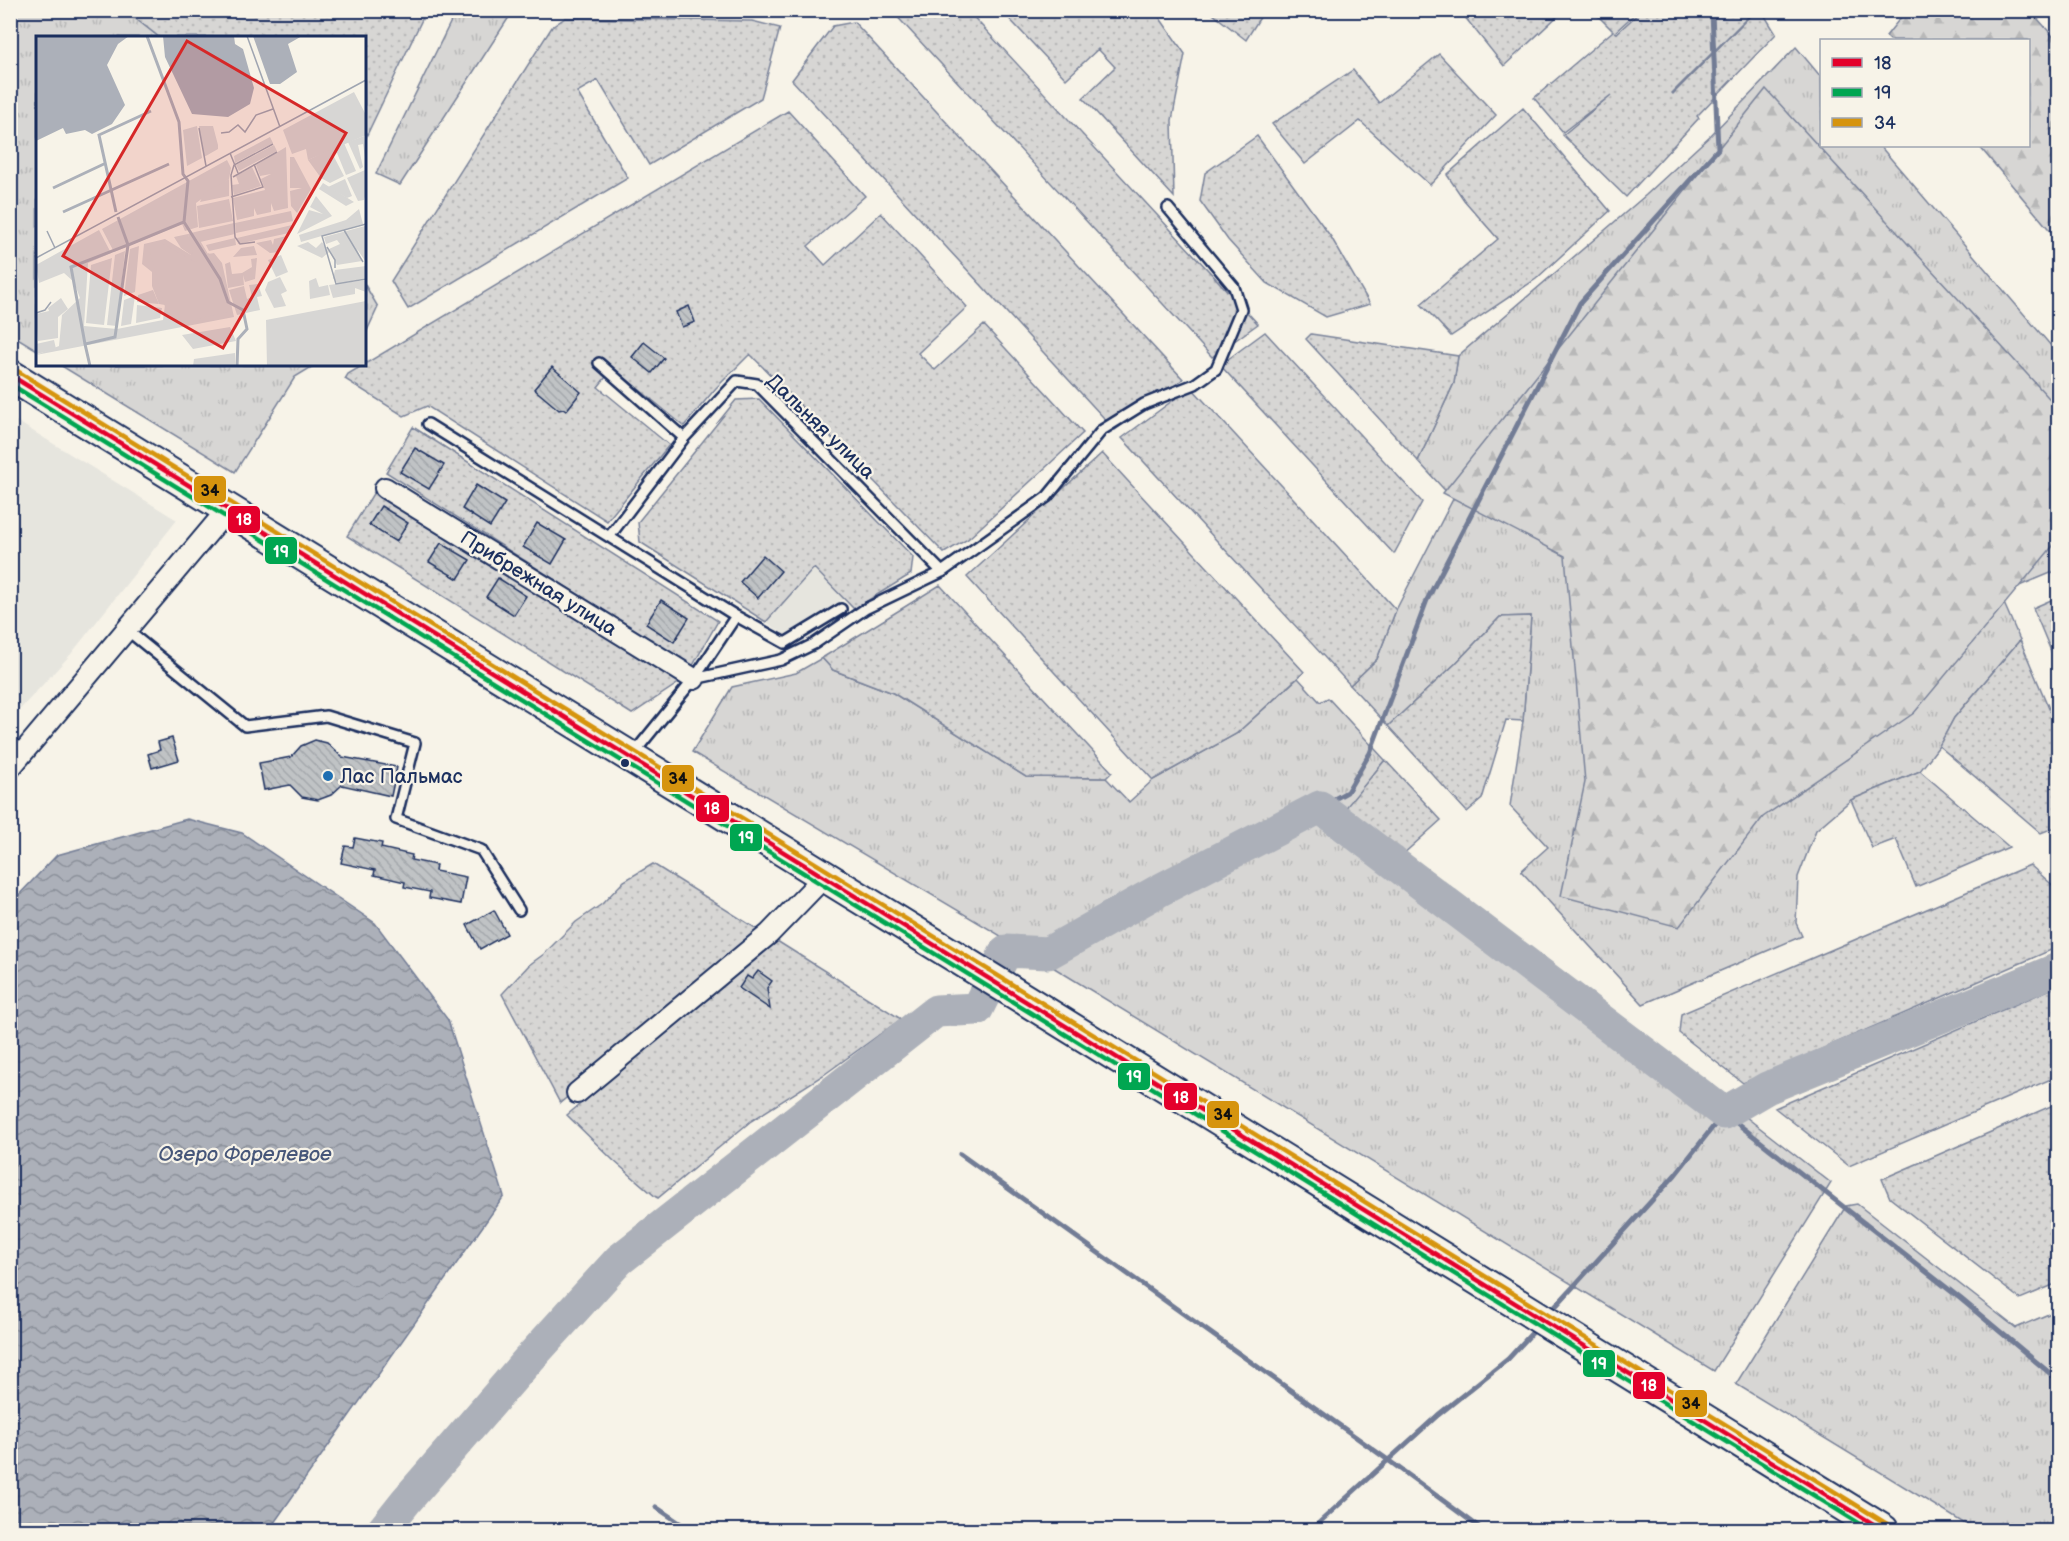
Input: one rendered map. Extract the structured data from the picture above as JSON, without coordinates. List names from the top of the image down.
{
  "streets": {
    "street": ["Прибрежная улица"],
    "lane": ["Дальняя улица"]
  },
  "water": ["Озеро Форелевое"],
  "places": ["Лас Пальмас"],
  "lines": ["transit line 34", "transit line 18", "transit line 19"],
  "legend": ["18", "19", "34"]
}
